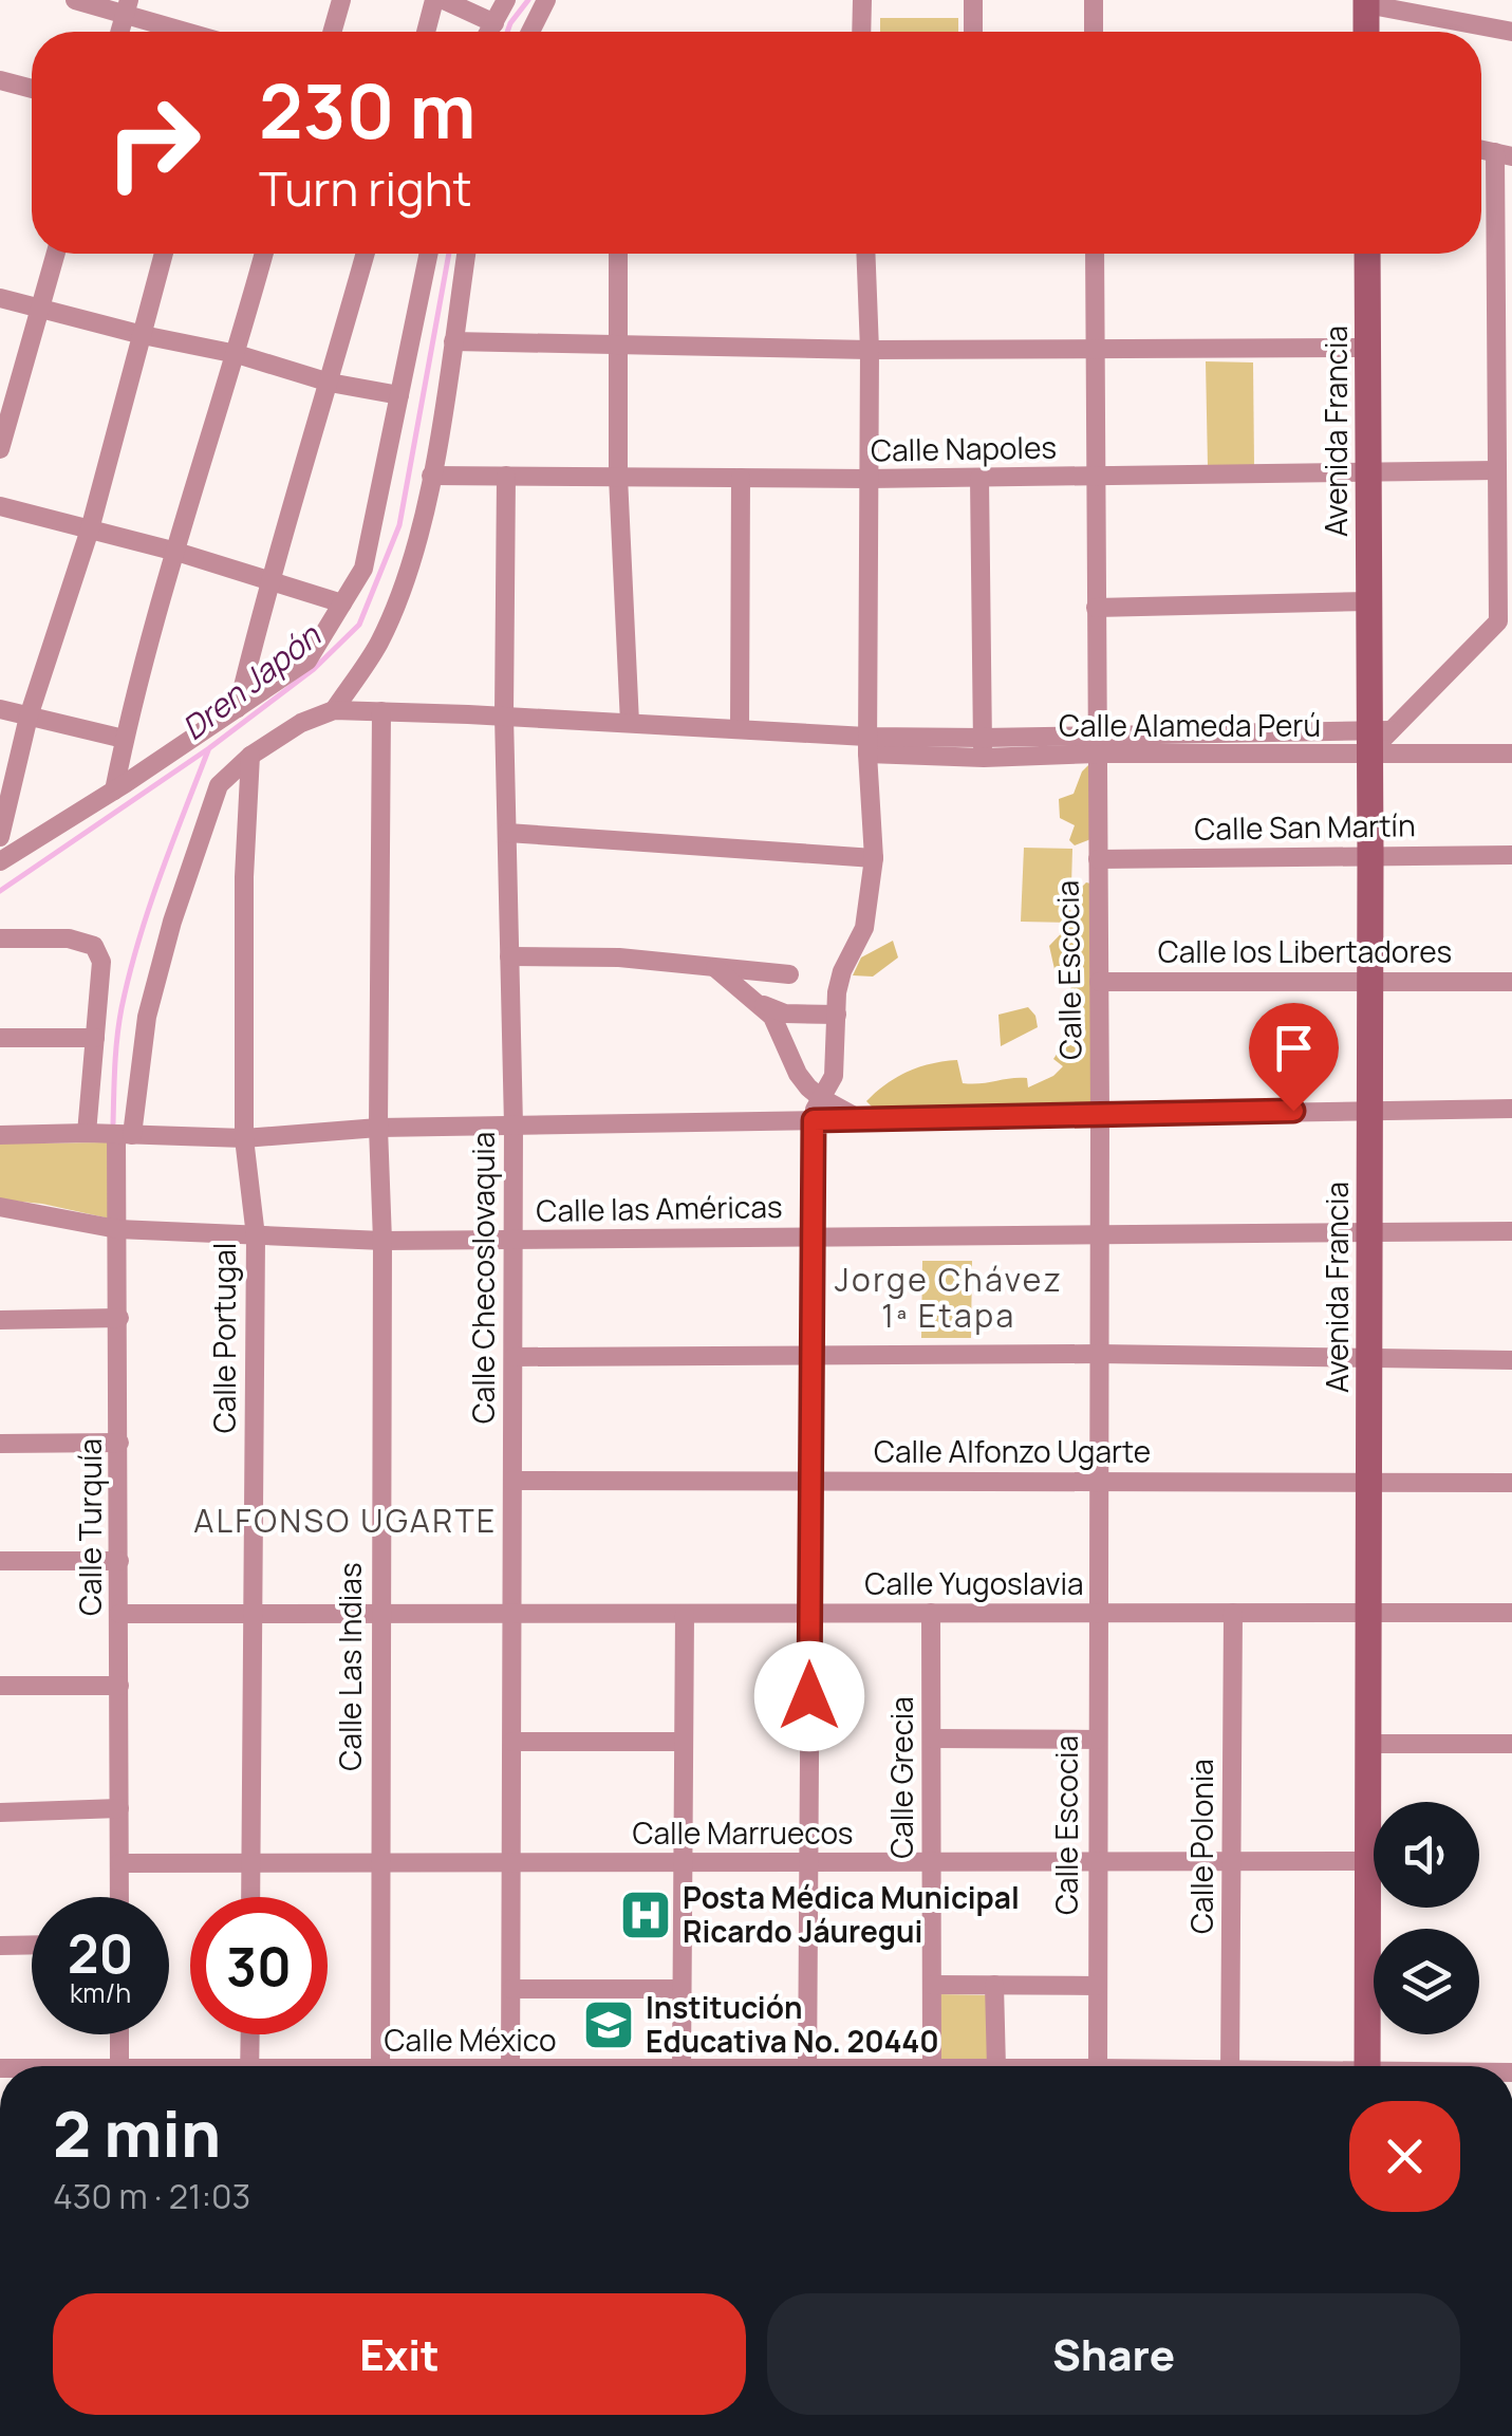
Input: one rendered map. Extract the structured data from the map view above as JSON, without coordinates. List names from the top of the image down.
{
  "streets": {
    "street": [
      "Avenida Francia",
      "Calle Napoles",
      "Calle Alameda Perú",
      "Calle San Martín",
      "Calle los Libertadores",
      "Calle Escocia",
      "Calle las Américas",
      "Calle Checoslovaquia",
      "Calle Portugal",
      "Calle Alfonzo Ugarte",
      "Calle Turquía",
      "Calle Yugoslavia",
      "Calle Las Indias",
      "Calle Grecia",
      "Calle Marruecos",
      "Calle Polonia"
    ]
  },
  "crossings": [
    ["Avenida Francia", "Calle Napoles"],
    ["Avenida Francia", "Calle Alameda Perú"],
    ["Avenida Francia", "Calle San Martín"],
    ["Avenida Francia", "Calle los Libertadores"],
    ["Avenida Francia", "Calle las Américas"],
    ["Avenida Francia", "Calle Alfonzo Ugarte"],
    ["Avenida Francia", "Calle Yugoslavia"],
    ["Avenida Francia", "Calle Marruecos"],
    ["Calle Napoles", "Calle Escocia"],
    ["Calle Napoles", "Calle Checoslovaquia"],
    ["Calle Alameda Perú", "Calle Escocia"],
    ["Calle Alameda Perú", "Calle Checoslovaquia"],
    ["Calle Alameda Perú", "Calle Turquía"],
    ["Calle Alameda Perú", "Calle Las Indias"],
    ["Calle San Martín", "Calle Escocia"],
    ["Calle los Libertadores", "Calle Escocia"],
    ["Calle Escocia", "Calle las Américas"],
    ["Calle Escocia", "Calle Alfonzo Ugarte"],
    ["Calle Escocia", "Calle Yugoslavia"],
    ["Calle Escocia", "Calle Marruecos"],
    ["Calle las Américas", "Calle Checoslovaquia"],
    ["Calle las Américas", "Calle Portugal"],
    ["Calle las Américas", "Calle Turquía"],
    ["Calle las Américas", "Calle Las Indias"],
    ["Calle Checoslovaquia", "Calle Alfonzo Ugarte"],
    ["Calle Checoslovaquia", "Calle Yugoslavia"],
    ["Calle Checoslovaquia", "Calle Marruecos"],
    ["Calle Portugal", "Calle Turquía"],
    ["Calle Portugal", "Calle Yugoslavia"],
    ["Calle Portugal", "Calle Marruecos"],
    ["Calle Turquía", "Calle Yugoslavia"],
    ["Calle Turquía", "Calle Marruecos"],
    ["Calle Yugoslavia", "Calle Las Indias"],
    ["Calle Yugoslavia", "Calle Grecia"],
    ["Calle Yugoslavia", "Calle Polonia"],
    ["Calle Las Indias", "Calle Marruecos"],
    ["Calle Grecia", "Calle Marruecos"],
    ["Calle Marruecos", "Calle Polonia"]
  ],
  "districts": ["Jorge Chávez 1ª Etapa", "ALFONSO UGARTE"],
  "water": ["Dren Japón"],
  "places": {
    "hospital": ["Posta Médica Municipal Ricardo Jáuregui"],
    "school or university": ["Institución Educativa No. 20440"]
  },
  "page": {
    "turn": ["230 m", "Turn right"],
    "speed": "20 km/h",
    "limit": "30",
    "heading": ["2 min", "430 m · 21:03"],
    "buttons": ["Exit", "Share"]
  }
}
